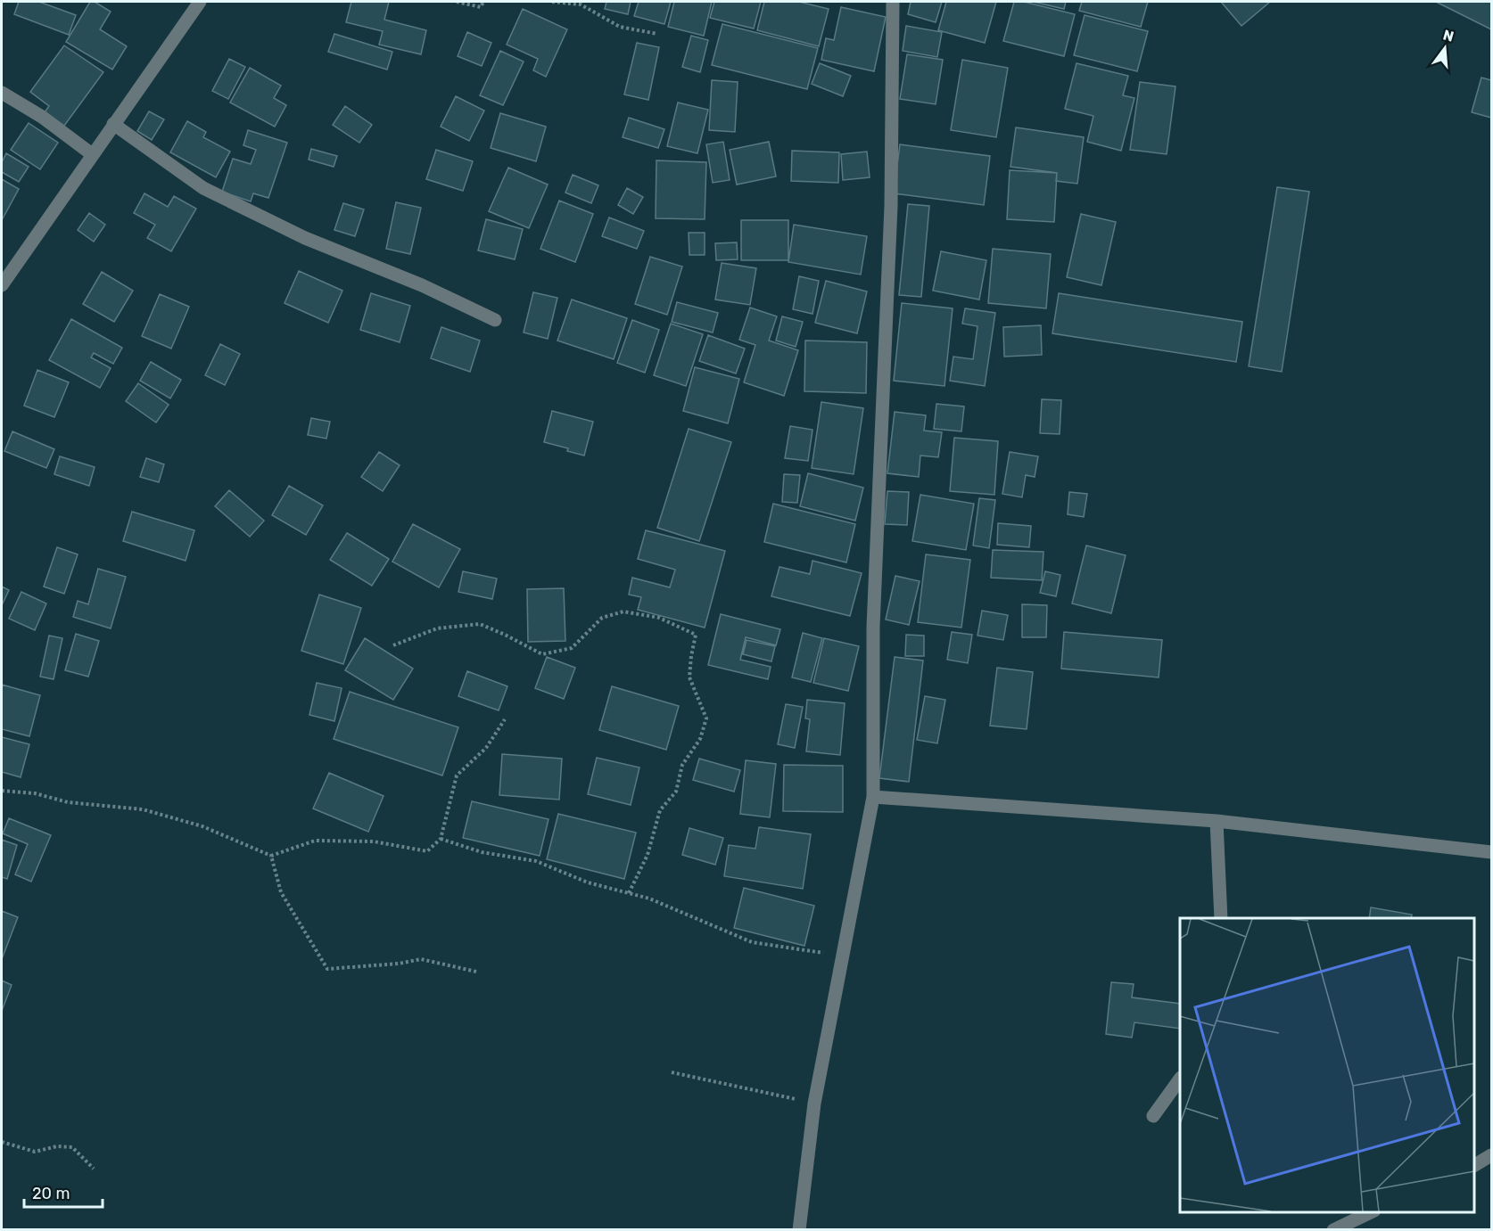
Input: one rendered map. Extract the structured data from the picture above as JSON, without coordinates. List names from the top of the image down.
{
  "scale_bar": "20 m",
  "north": "top"
}
